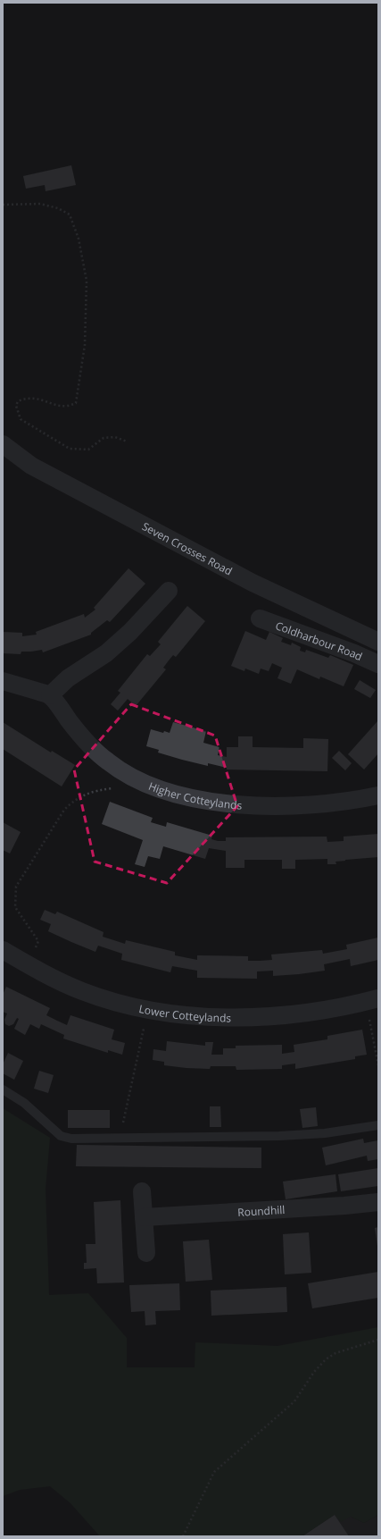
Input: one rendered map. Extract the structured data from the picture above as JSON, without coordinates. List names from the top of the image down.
{
  "streets": {
    "street": [
      "Seven Crosses Road",
      "Coldharbour Road",
      "Higher Cotteylands",
      "Lower Cotteylands",
      "Roundhill"
    ]
  }
}
